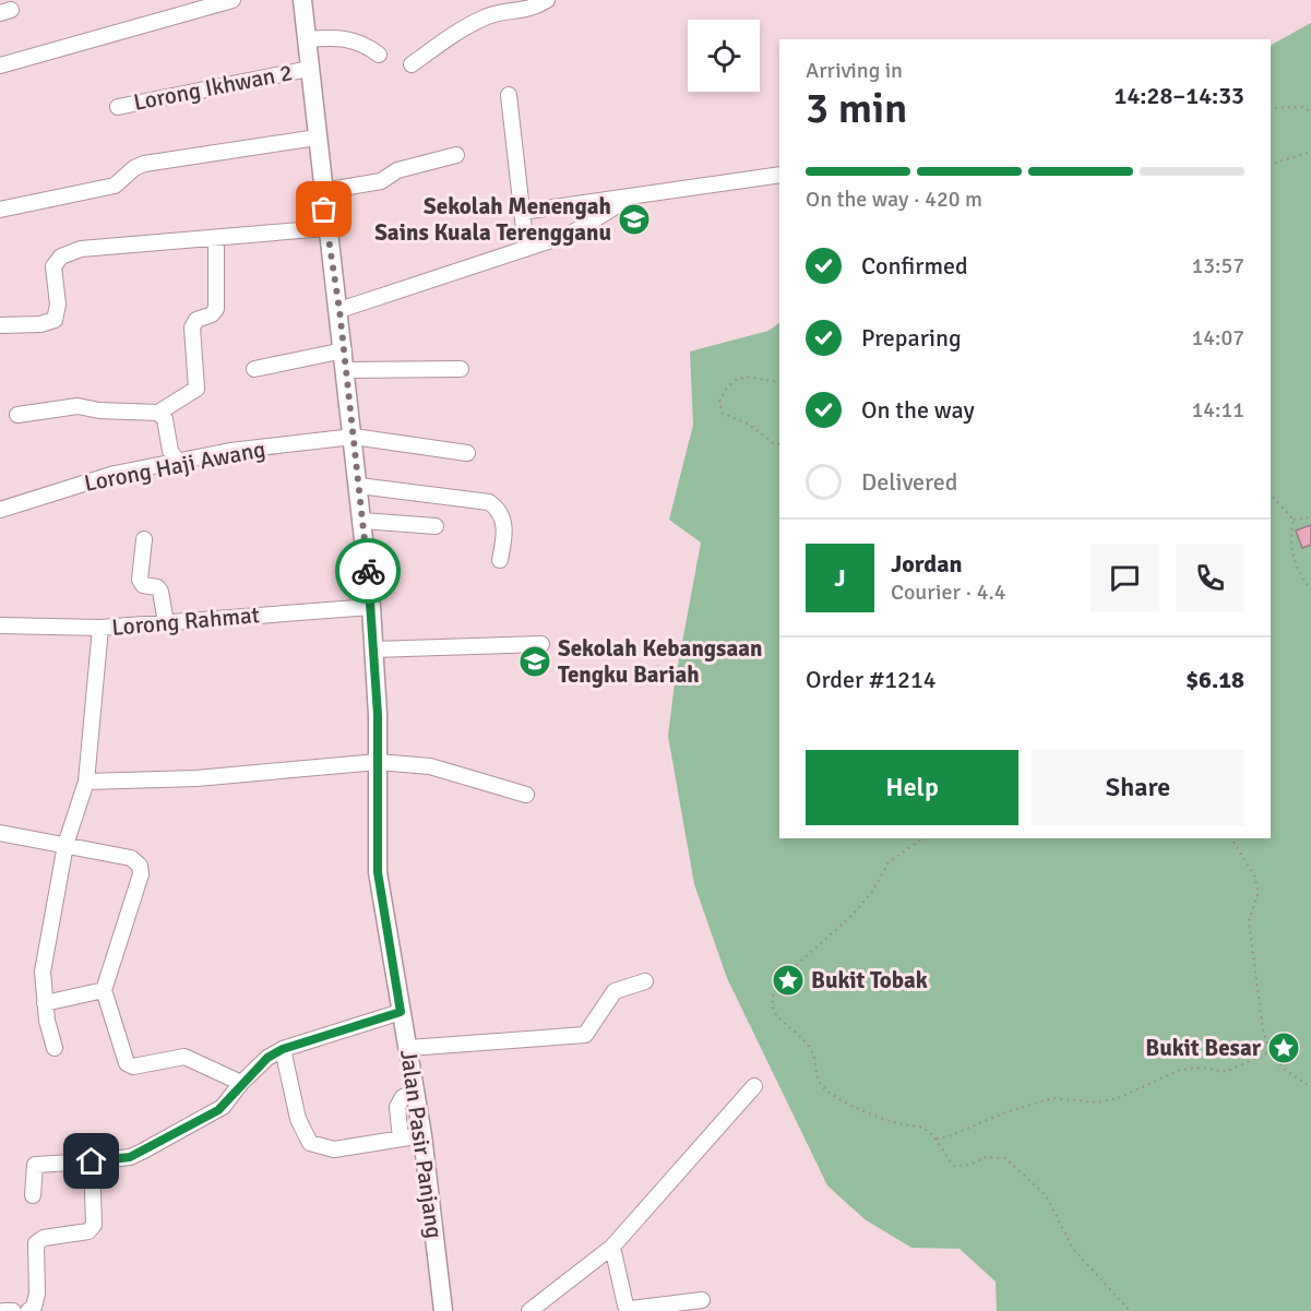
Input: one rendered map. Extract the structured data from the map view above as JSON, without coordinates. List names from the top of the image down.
{
  "streets": {
    "main road": ["Jalan Pasir Panjang"],
    "street": ["Lorong Ikhwan 2", "Lorong Haji Awang", "Lorong Rahmat"]
  },
  "crossings": [
    ["Lorong Ikhwan 2", "Jalan Pasir Panjang"],
    ["Lorong Haji Awang", "Jalan Pasir Panjang"],
    ["Lorong Rahmat", "Jalan Pasir Panjang"]
  ],
  "places": {
    "school or university": ["Sekolah Menengah Sains Kuala Terengganu", "Sekolah Kebangsaan Tengku Bariah"],
    "place": ["Bukit Tobak", "Bukit Besar"]
  },
  "page": {
    "heading": ["3 min", "Arriving in", "14:28–14:33"],
    "panel": [
      "Jordan",
      "Courier · 4.4",
      "Order #1214",
      "$6.18"
    ],
    "bar": "On the way · 420 m",
    "list": [
      ["Confirmed", "13:57"],
      ["Preparing", "14:07"],
      ["On the way", "14:11"],
      "Delivered"
    ],
    "round": "J",
    "buttons": ["Help", "Share"]
  }
}
